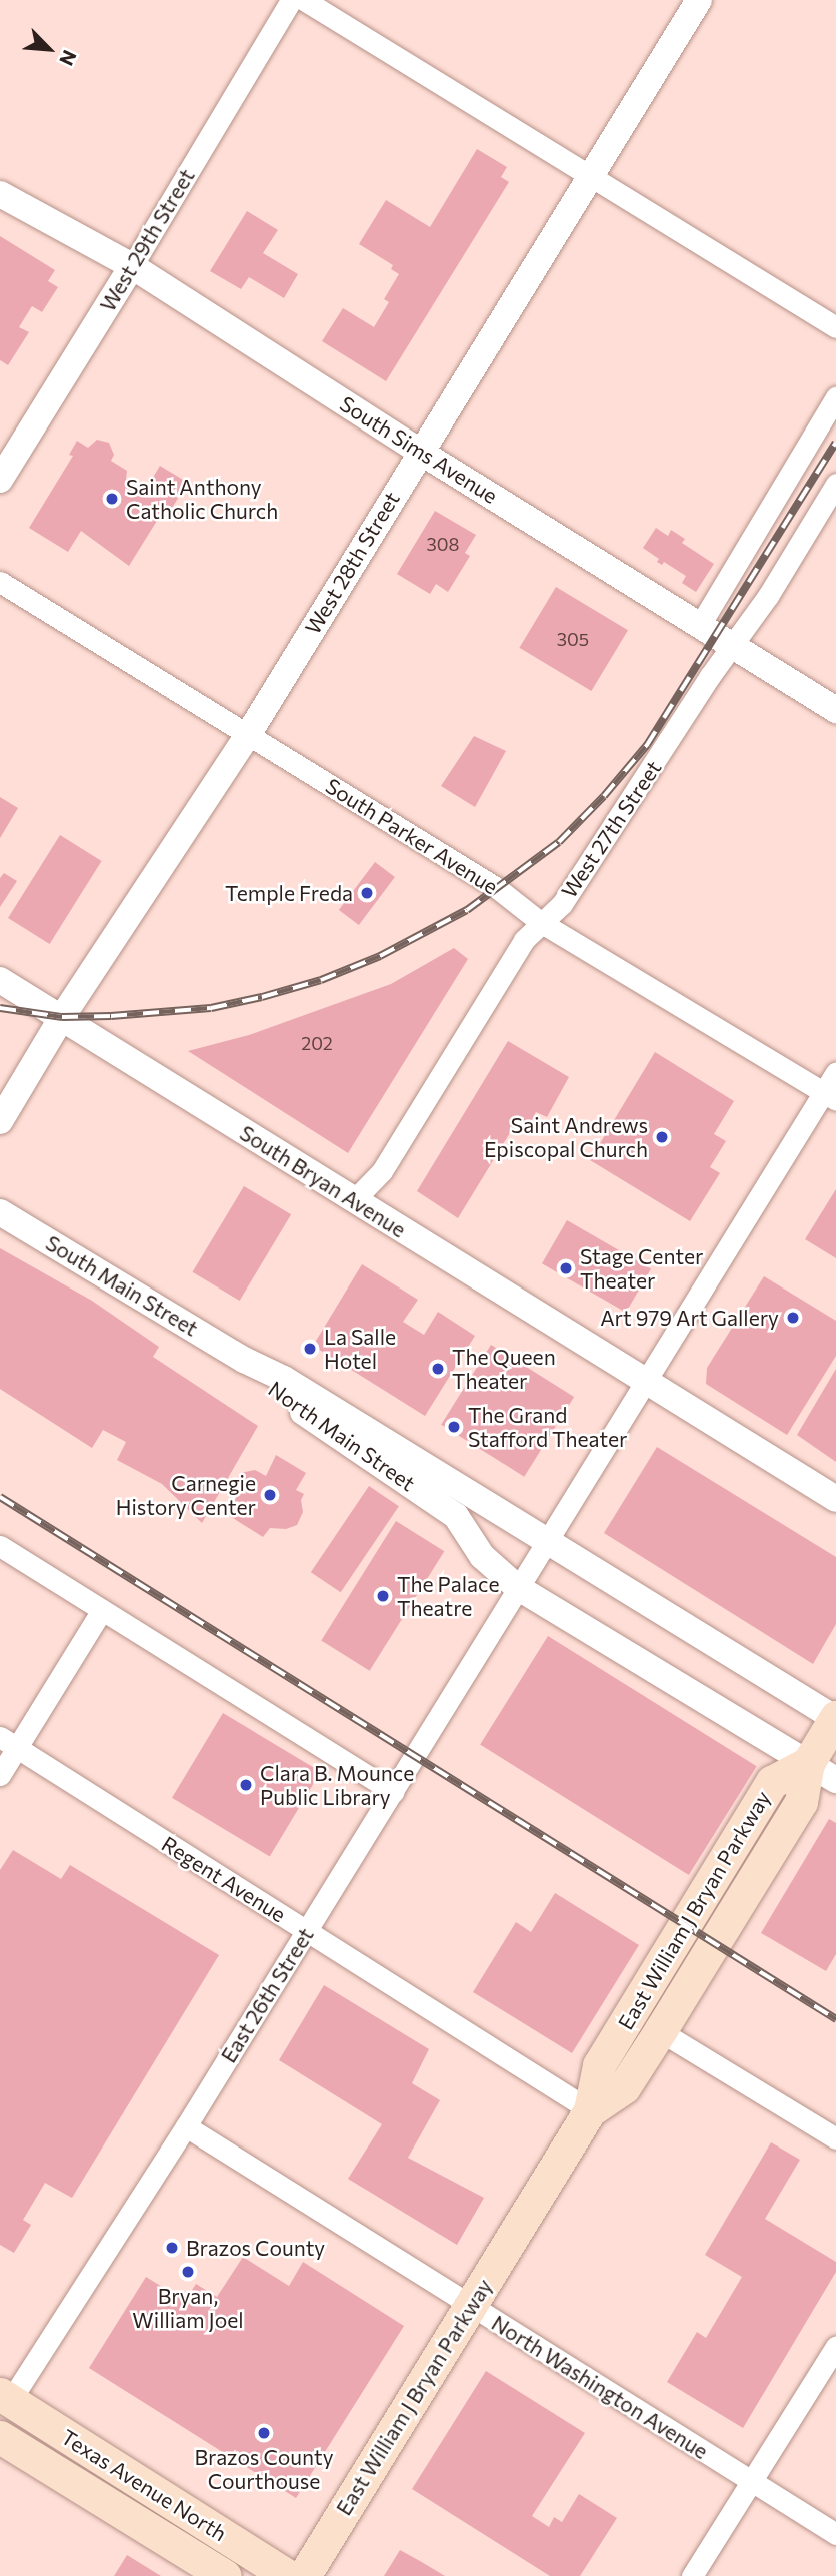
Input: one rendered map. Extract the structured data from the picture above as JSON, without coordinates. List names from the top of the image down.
{
  "streets": {
    "main road": ["East William J Bryan Parkway", "Texas Avenue North"],
    "street": [
      "West 29th Street",
      "South Sims Avenue",
      "West 28th Street",
      "West 27th Street",
      "South Parker Avenue",
      "South Bryan Avenue",
      "South Main Street",
      "North Main Street",
      "Regent Avenue",
      "East 26th Street",
      "North Washington Avenue"
    ]
  },
  "crossings": [
    ["West 29th Street", "South Sims Avenue"],
    ["South Sims Avenue", "West 28th Street"],
    ["South Sims Avenue", "West 27th Street"],
    ["West 28th Street", "South Parker Avenue"],
    ["West 28th Street", "South Bryan Avenue"],
    ["West 27th Street", "South Parker Avenue"],
    ["West 27th Street", "South Bryan Avenue"],
    ["South Parker Avenue", "East 26th Street"],
    ["South Bryan Avenue", "East 26th Street"],
    ["South Main Street", "North Main Street"],
    ["North Main Street", "East William J Bryan Parkway"],
    ["North Main Street", "East 26th Street"],
    ["Regent Avenue", "East William J Bryan Parkway"],
    ["Regent Avenue", "East 26th Street"],
    ["East William J Bryan Parkway", "North Washington Avenue"],
    ["East 26th Street", "North Washington Avenue"],
    ["East 26th Street", "Texas Avenue North"]
  ],
  "places": [
    "Saint Anthony Catholic Church",
    "Temple Freda",
    "Saint Andrews Episcopal Church",
    "Stage Center Theater",
    "Art 979 Art Gallery",
    "La Salle Hotel",
    "The Queen Theater",
    "The Grand Stafford Theater",
    "Carnegie History Center",
    "The Palace Theatre",
    "Clara B. Mounce Public Library",
    "Brazos County",
    "Bryan, William Joel",
    "Brazos County Courthouse"
  ],
  "house_numbers": ["308", "305", "202"],
  "north": "bottom right"
}
